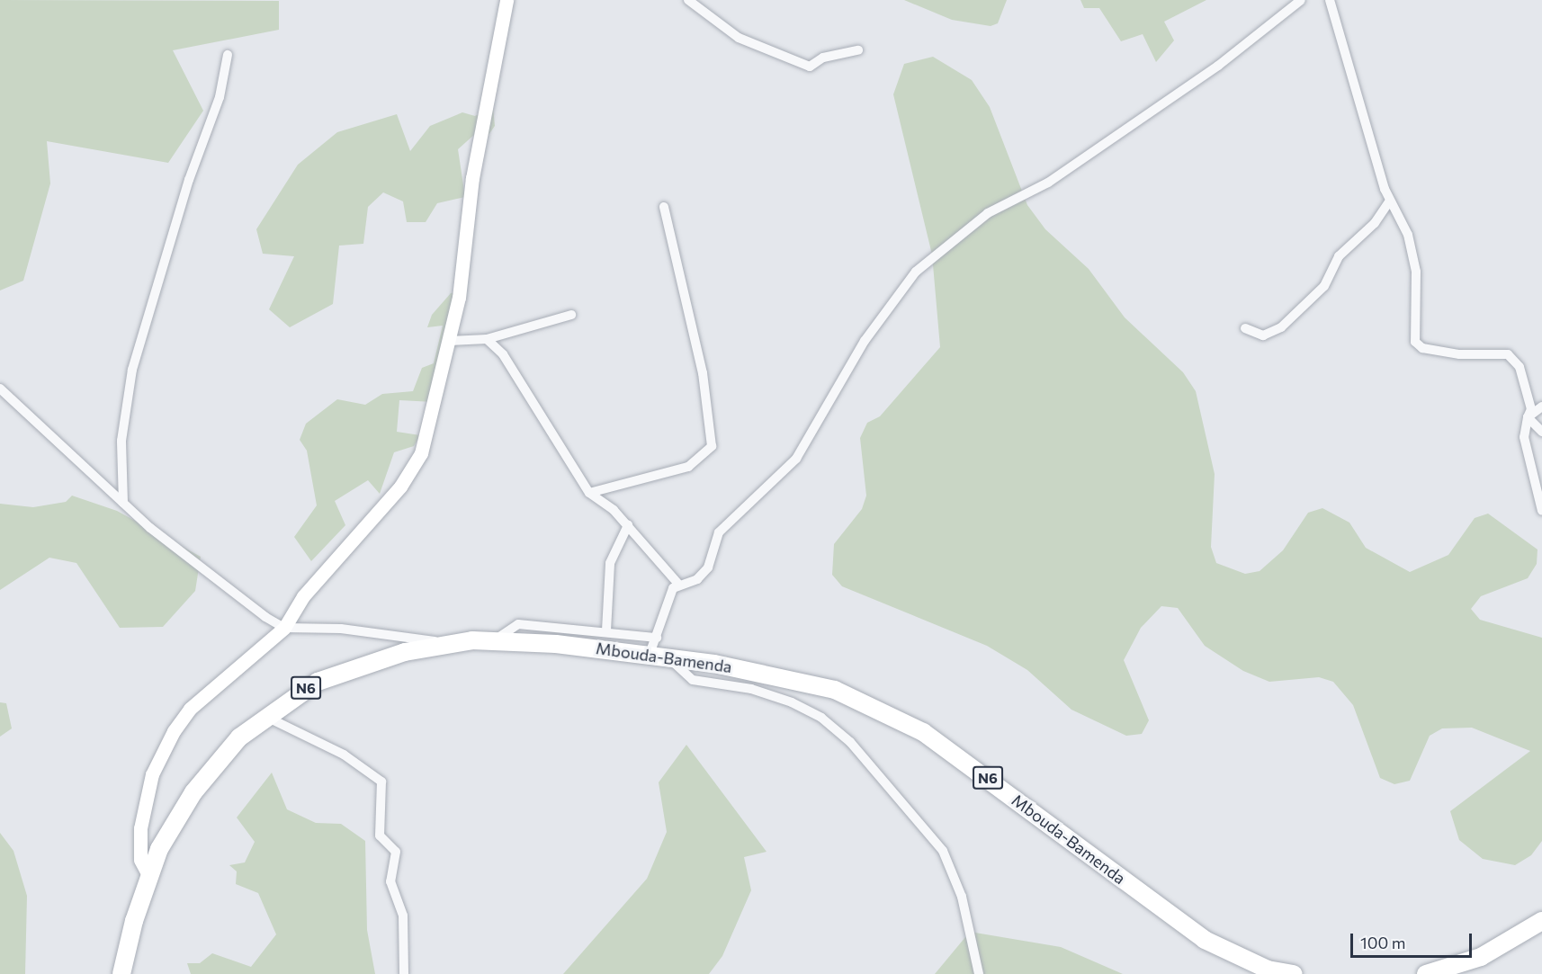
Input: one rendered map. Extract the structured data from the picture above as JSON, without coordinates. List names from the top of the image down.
{
  "streets": {
    "highway": ["Mbouda-Bamenda", "N6"]
  },
  "scale_bar": "100 m"
}
